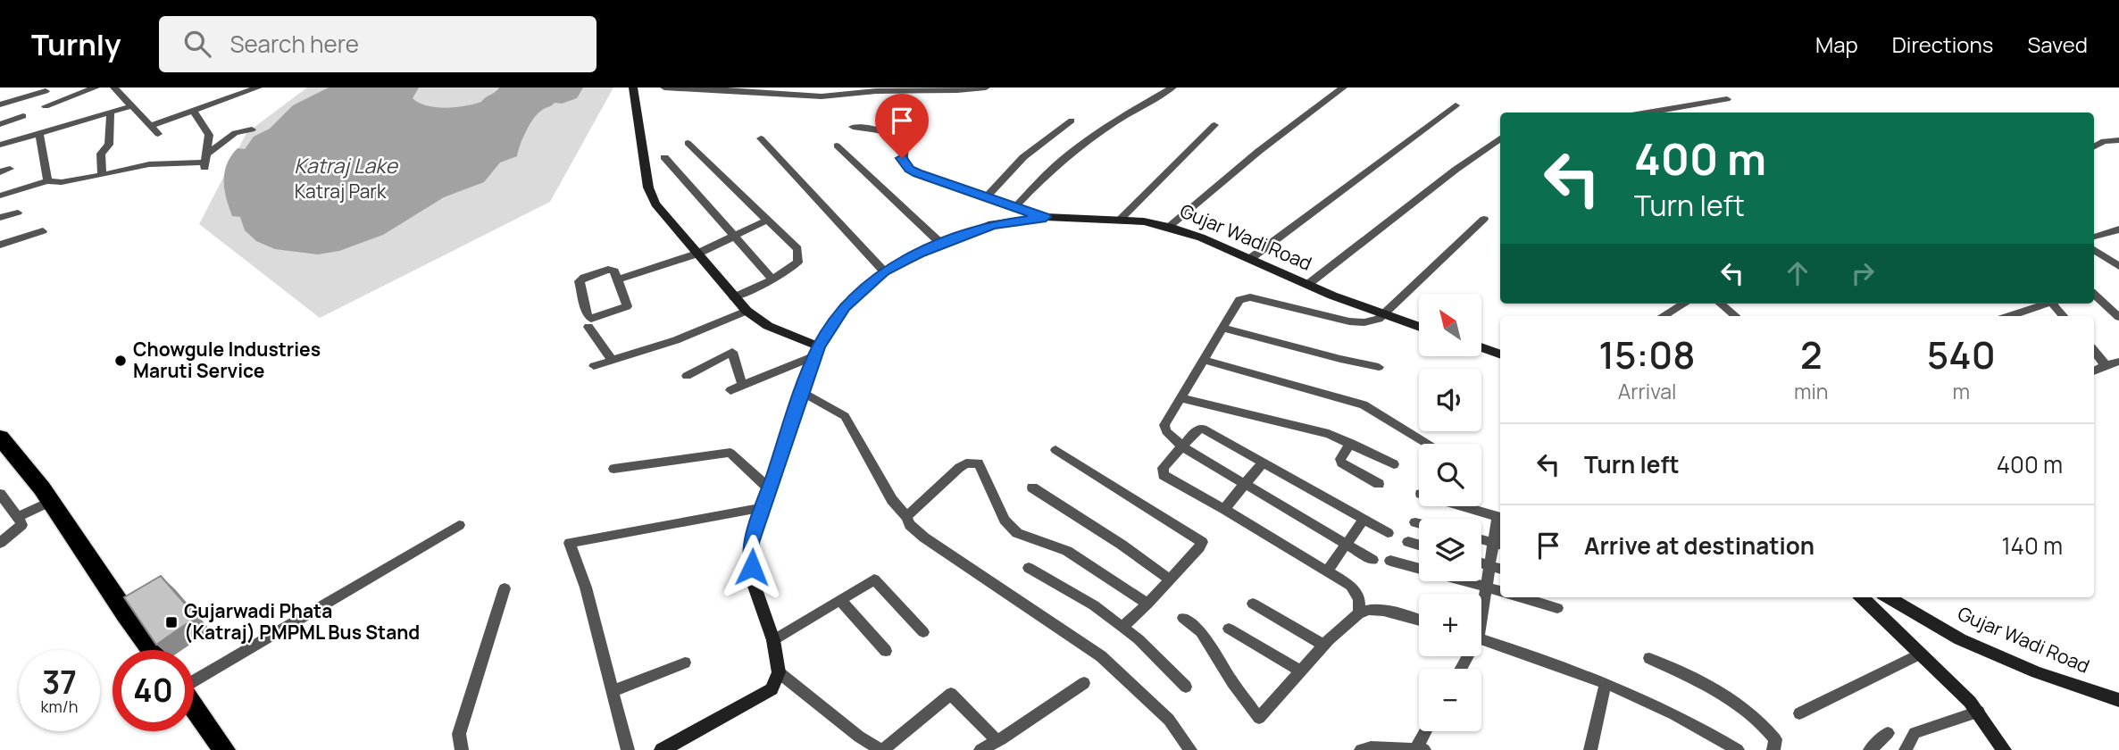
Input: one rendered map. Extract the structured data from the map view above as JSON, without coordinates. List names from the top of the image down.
{
  "streets": {
    "street": ["Gujar Wadi Road"]
  },
  "water": ["Katraj Lake"],
  "parks": ["Katraj Park"],
  "places": {
    "other": ["Chowgule Industries Maruti Service"],
    "transit": ["Gujarwadi Phata (Katraj) PMPML Bus Stand"]
  },
  "north": "top left",
  "page": {
    "header": "Turnly",
    "search": "Search here",
    "nav": ["Map", "Directions", "Saved"],
    "turn": ["400 m", "Turn left"],
    "map_buttons": ["+", "−"],
    "eta": [
      "15:08",
      "Arrival",
      "2",
      "min",
      "540",
      "m"
    ],
    "list": [
      {
        "name": "Turn left",
        "value": "400 m"
      },
      {
        "name": "Arrive at destination",
        "value": "140 m"
      }
    ],
    "speed": "37 km/h",
    "limit": "40"
  }
}
